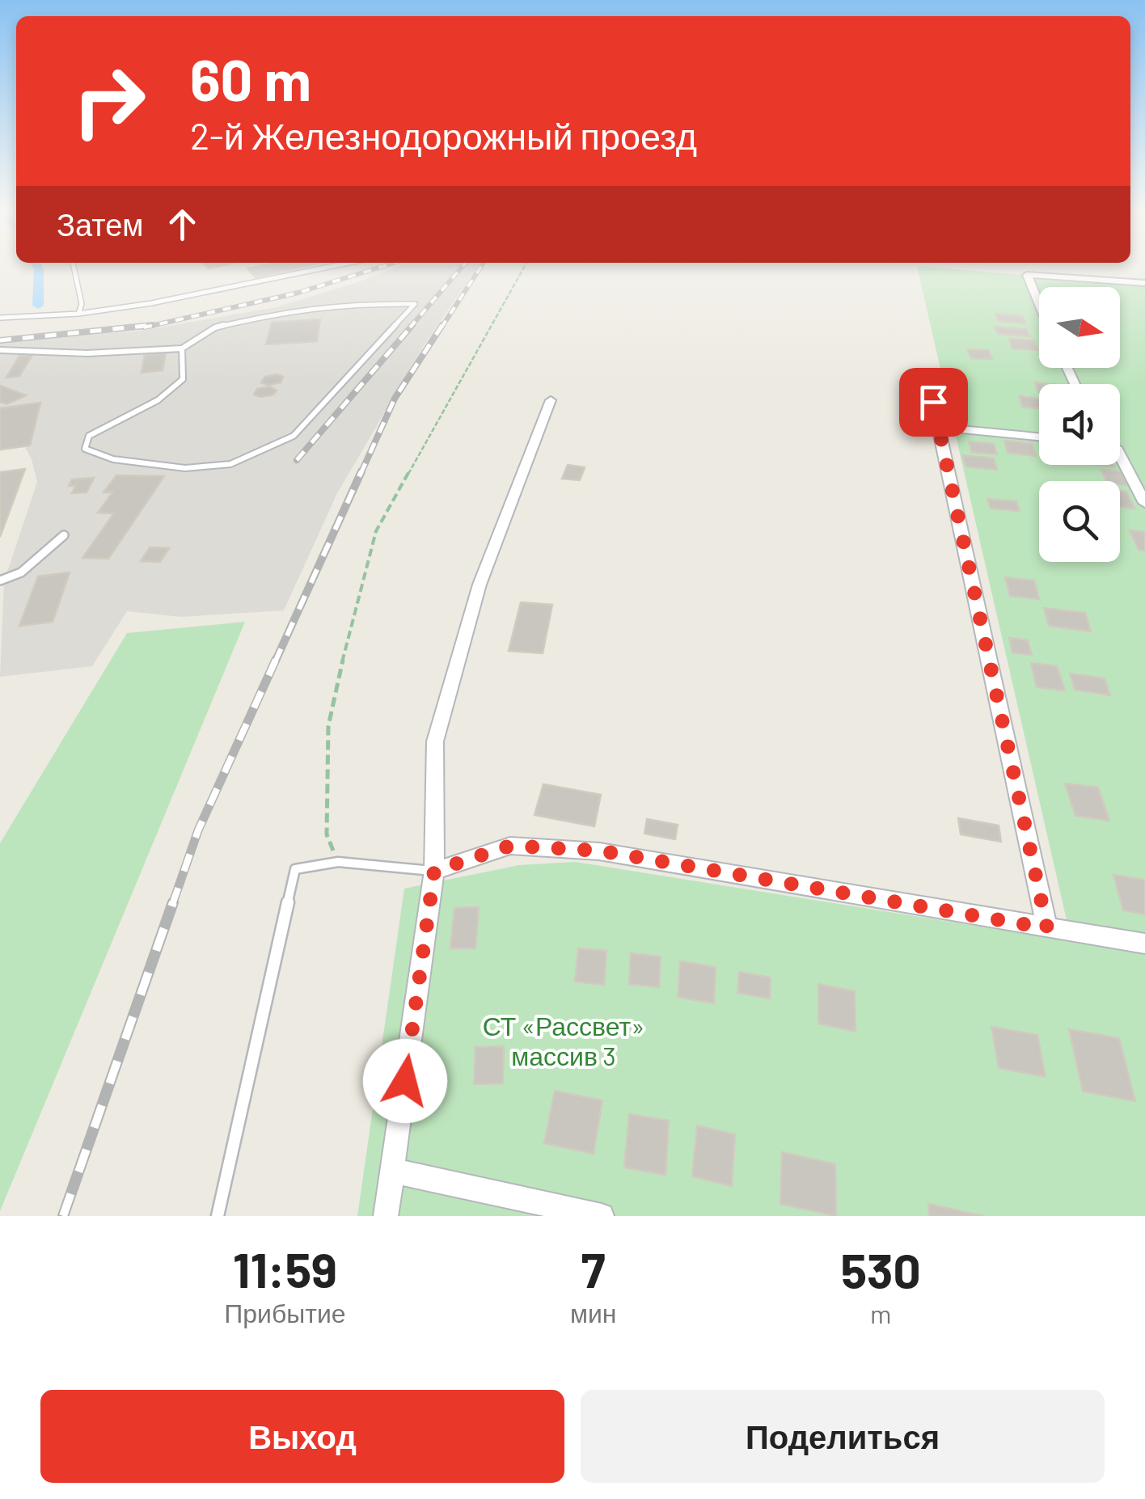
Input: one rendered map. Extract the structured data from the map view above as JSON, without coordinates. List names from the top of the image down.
{
  "parks": ["СТ «Рассвет» массив 3"],
  "north": "right",
  "page": {
    "turn": ["60 m", "2-й Железнодорожный проезд"],
    "then": "Затем",
    "eta": [
      "11:59",
      "Прибытие",
      "7",
      "мин",
      "530",
      "m"
    ],
    "buttons": ["Выход", "Поделиться"]
  }
}
